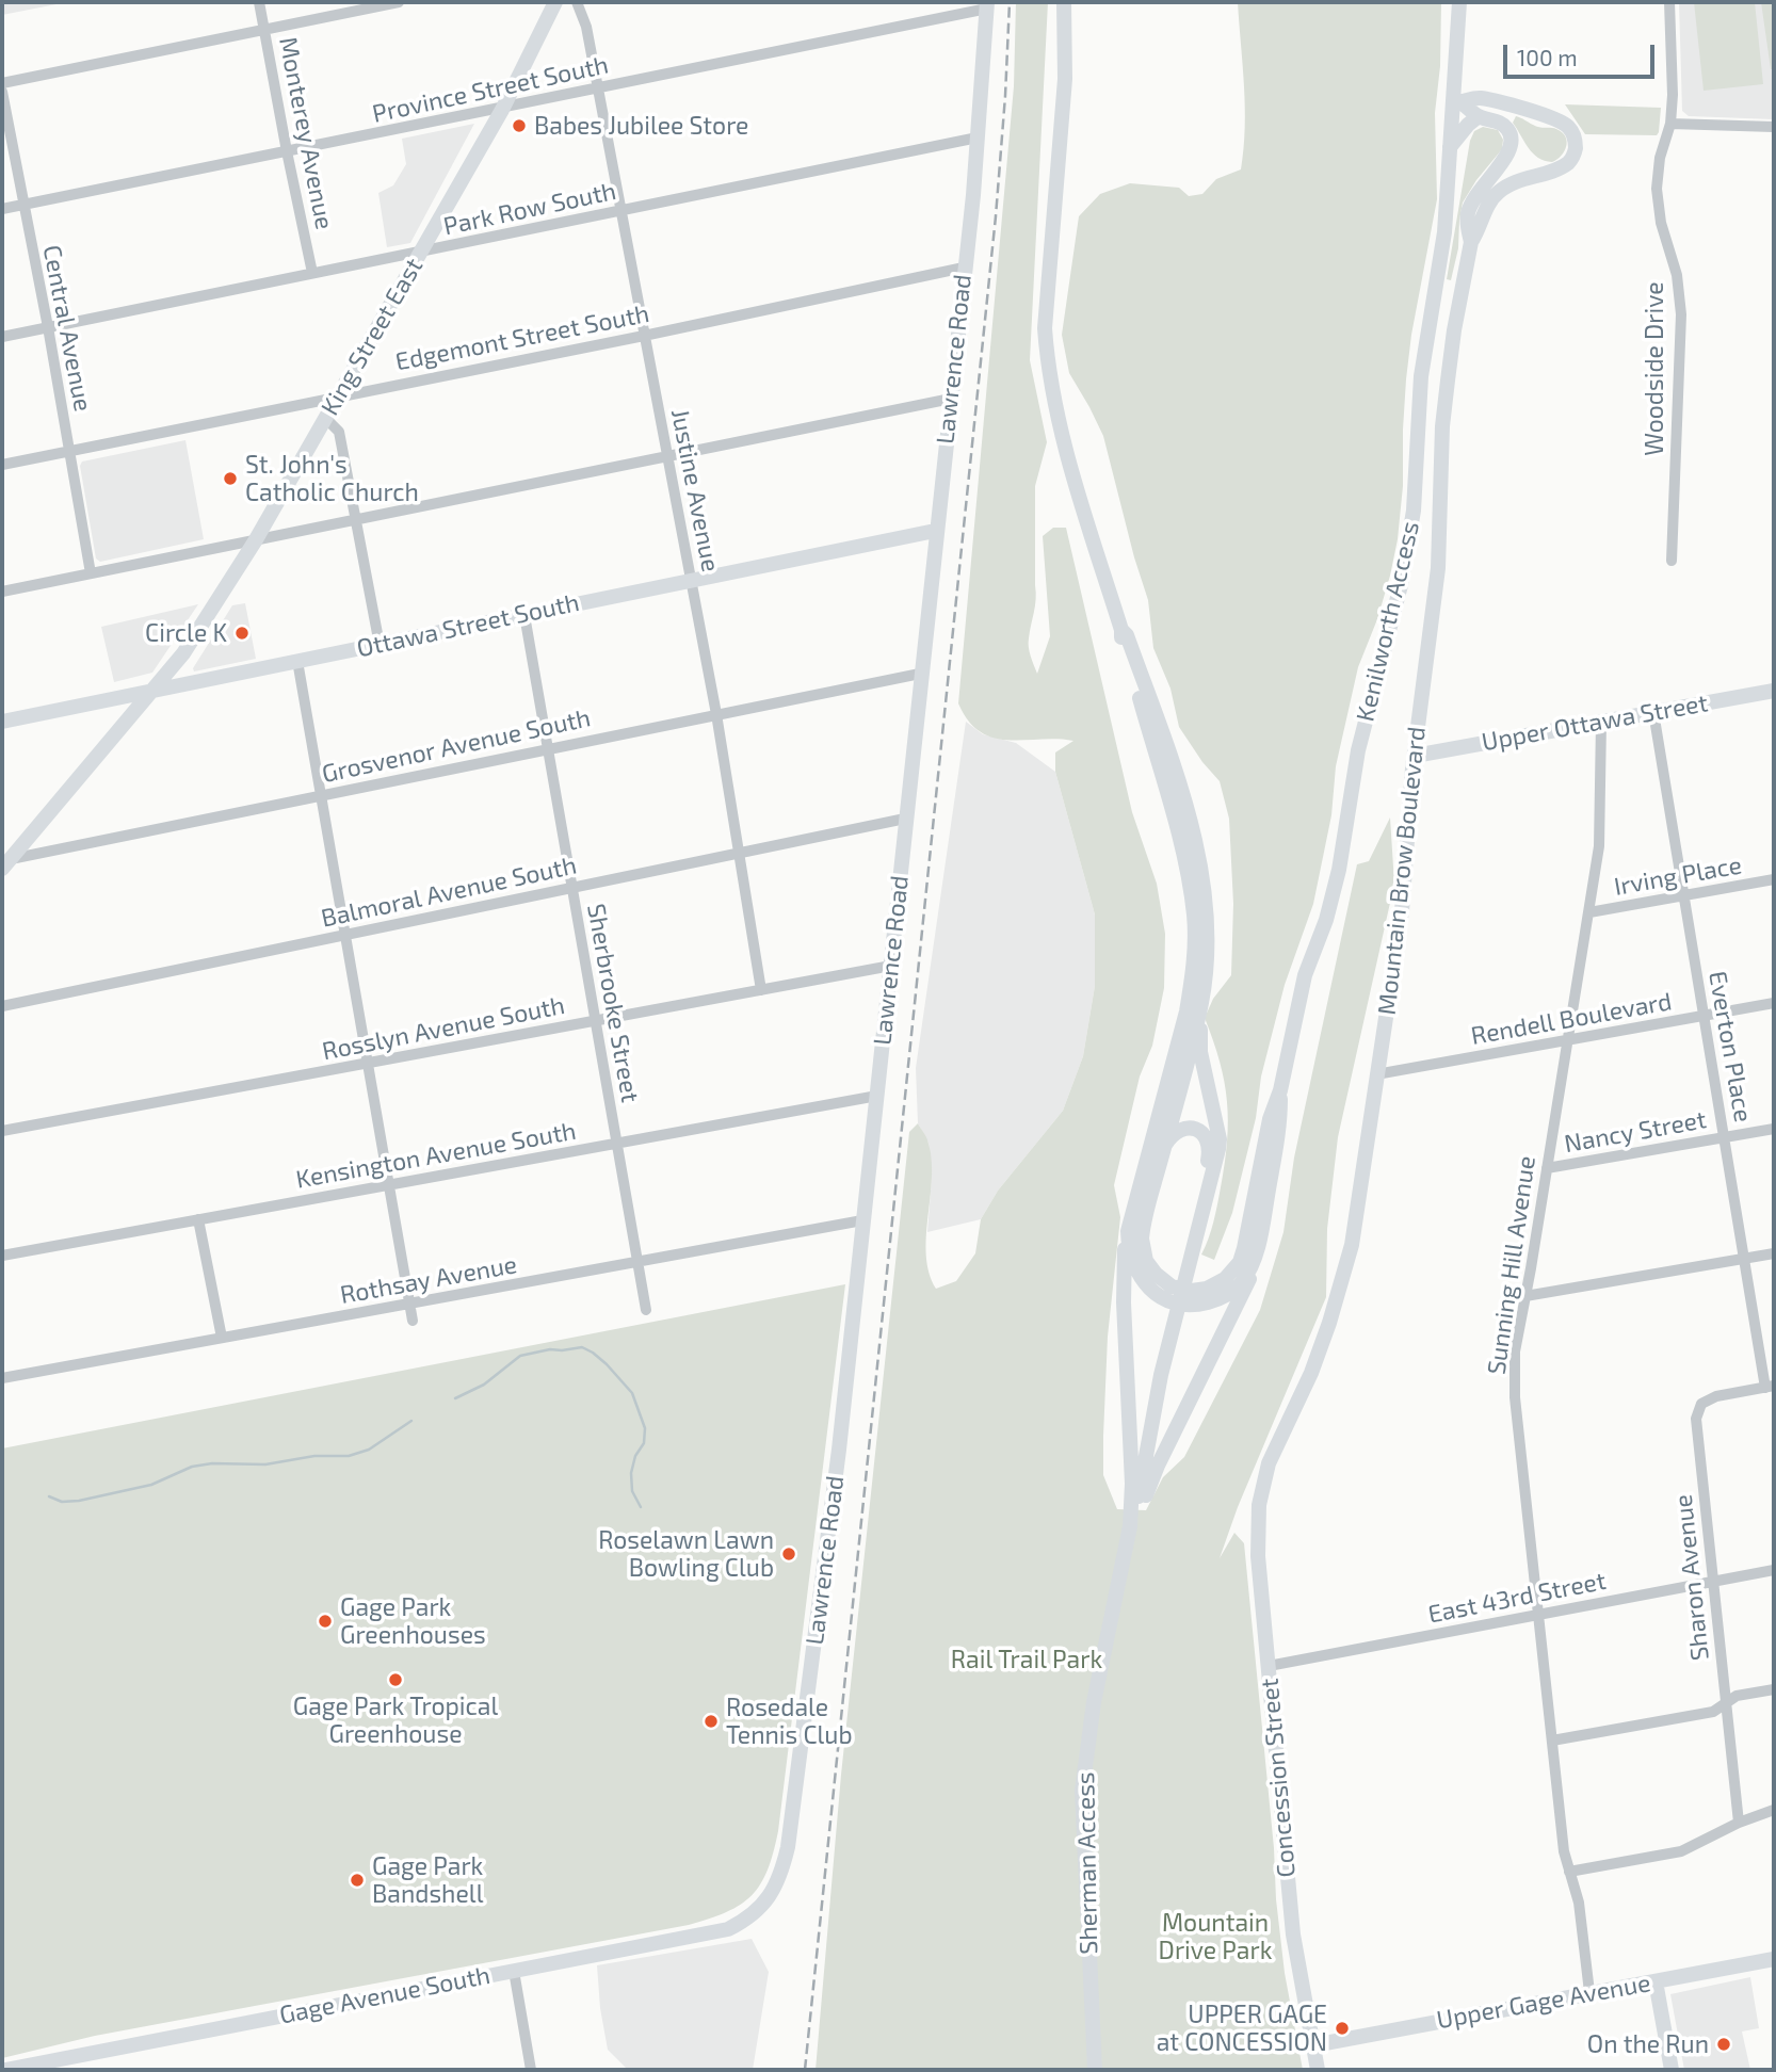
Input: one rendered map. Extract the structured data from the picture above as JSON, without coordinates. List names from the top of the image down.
{
  "streets": {
    "main road": [
      "King Street East",
      "Lawrence Road",
      "Kenilworth Access",
      "Ottawa Street South",
      "Upper Ottawa Street",
      "Mountain Brow Boulevard",
      "Concession Street",
      "Sherman Access",
      "Gage Avenue South",
      "Upper Gage Avenue"
    ],
    "street": [
      "Province Street South",
      "Monterey Avenue",
      "Park Row South",
      "Central Avenue",
      "Edgemont Street South",
      "Woodside Drive",
      "Justine Avenue",
      "Grosvenor Avenue South",
      "Irving Place",
      "Balmoral Avenue South",
      "Sherbrooke Street",
      "Rendell Boulevard",
      "Rosslyn Avenue South",
      "Everton Place",
      "Nancy Street",
      "Kensington Avenue South",
      "Sunning Hill Avenue",
      "Rothsay Avenue",
      "Sharon Avenue",
      "East 43rd Street"
    ]
  },
  "crossings": [
    ["Province Street South", "Monterey Avenue"],
    ["Province Street South", "Central Avenue"],
    ["Province Street South", "King Street East"],
    ["Province Street South", "Lawrence Road"],
    ["Province Street South", "Justine Avenue"],
    ["Monterey Avenue", "Park Row South"],
    ["Park Row South", "Central Avenue"],
    ["Park Row South", "King Street East"],
    ["Park Row South", "Lawrence Road"],
    ["Park Row South", "Justine Avenue"],
    ["Central Avenue", "Edgemont Street South"],
    ["King Street East", "Edgemont Street South"],
    ["King Street East", "Ottawa Street South"],
    ["King Street East", "Grosvenor Avenue South"],
    ["Edgemont Street South", "Lawrence Road"],
    ["Edgemont Street South", "Justine Avenue"],
    ["Lawrence Road", "Ottawa Street South"],
    ["Lawrence Road", "Grosvenor Avenue South"],
    ["Lawrence Road", "Balmoral Avenue South"],
    ["Lawrence Road", "Rosslyn Avenue South"],
    ["Lawrence Road", "Kensington Avenue South"],
    ["Lawrence Road", "Rothsay Avenue"],
    ["Lawrence Road", "Gage Avenue South"],
    ["Justine Avenue", "Ottawa Street South"],
    ["Justine Avenue", "Grosvenor Avenue South"],
    ["Justine Avenue", "Balmoral Avenue South"],
    ["Justine Avenue", "Rosslyn Avenue South"],
    ["Kenilworth Access", "Mountain Brow Boulevard"],
    ["Ottawa Street South", "Sherbrooke Street"],
    ["Upper Ottawa Street", "Mountain Brow Boulevard"],
    ["Upper Ottawa Street", "Everton Place"],
    ["Upper Ottawa Street", "Sunning Hill Avenue"],
    ["Grosvenor Avenue South", "Sherbrooke Street"],
    ["Mountain Brow Boulevard", "Rendell Boulevard"],
    ["Mountain Brow Boulevard", "Concession Street"],
    ["Irving Place", "Everton Place"],
    ["Irving Place", "Sunning Hill Avenue"],
    ["Balmoral Avenue South", "Sherbrooke Street"],
    ["Sherbrooke Street", "Rosslyn Avenue South"],
    ["Sherbrooke Street", "Kensington Avenue South"],
    ["Sherbrooke Street", "Rothsay Avenue"],
    ["Rendell Boulevard", "Everton Place"],
    ["Rendell Boulevard", "Sunning Hill Avenue"],
    ["Everton Place", "Nancy Street"],
    ["Everton Place", "Sharon Avenue"],
    ["Nancy Street", "Sunning Hill Avenue"],
    ["Sunning Hill Avenue", "East 43rd Street"],
    ["Sunning Hill Avenue", "Upper Gage Avenue"],
    ["Sharon Avenue", "East 43rd Street"],
    ["East 43rd Street", "Concession Street"],
    ["Concession Street", "Upper Gage Avenue"]
  ],
  "parks": ["Rail Trail Park", "Mountain Drive Park"],
  "places": [
    "Babes Jubilee Store",
    "St. John's Catholic Church",
    "Circle K",
    "Roselawn Lawn Bowling Club",
    "Gage Park Greenhouses",
    "Gage Park Tropical Greenhouse",
    "Rosedale Tennis Club",
    "Gage Park Bandshell",
    "UPPER GAGE at CONCESSION",
    "On the Run"
  ],
  "scale_bar": "100 m"
}
